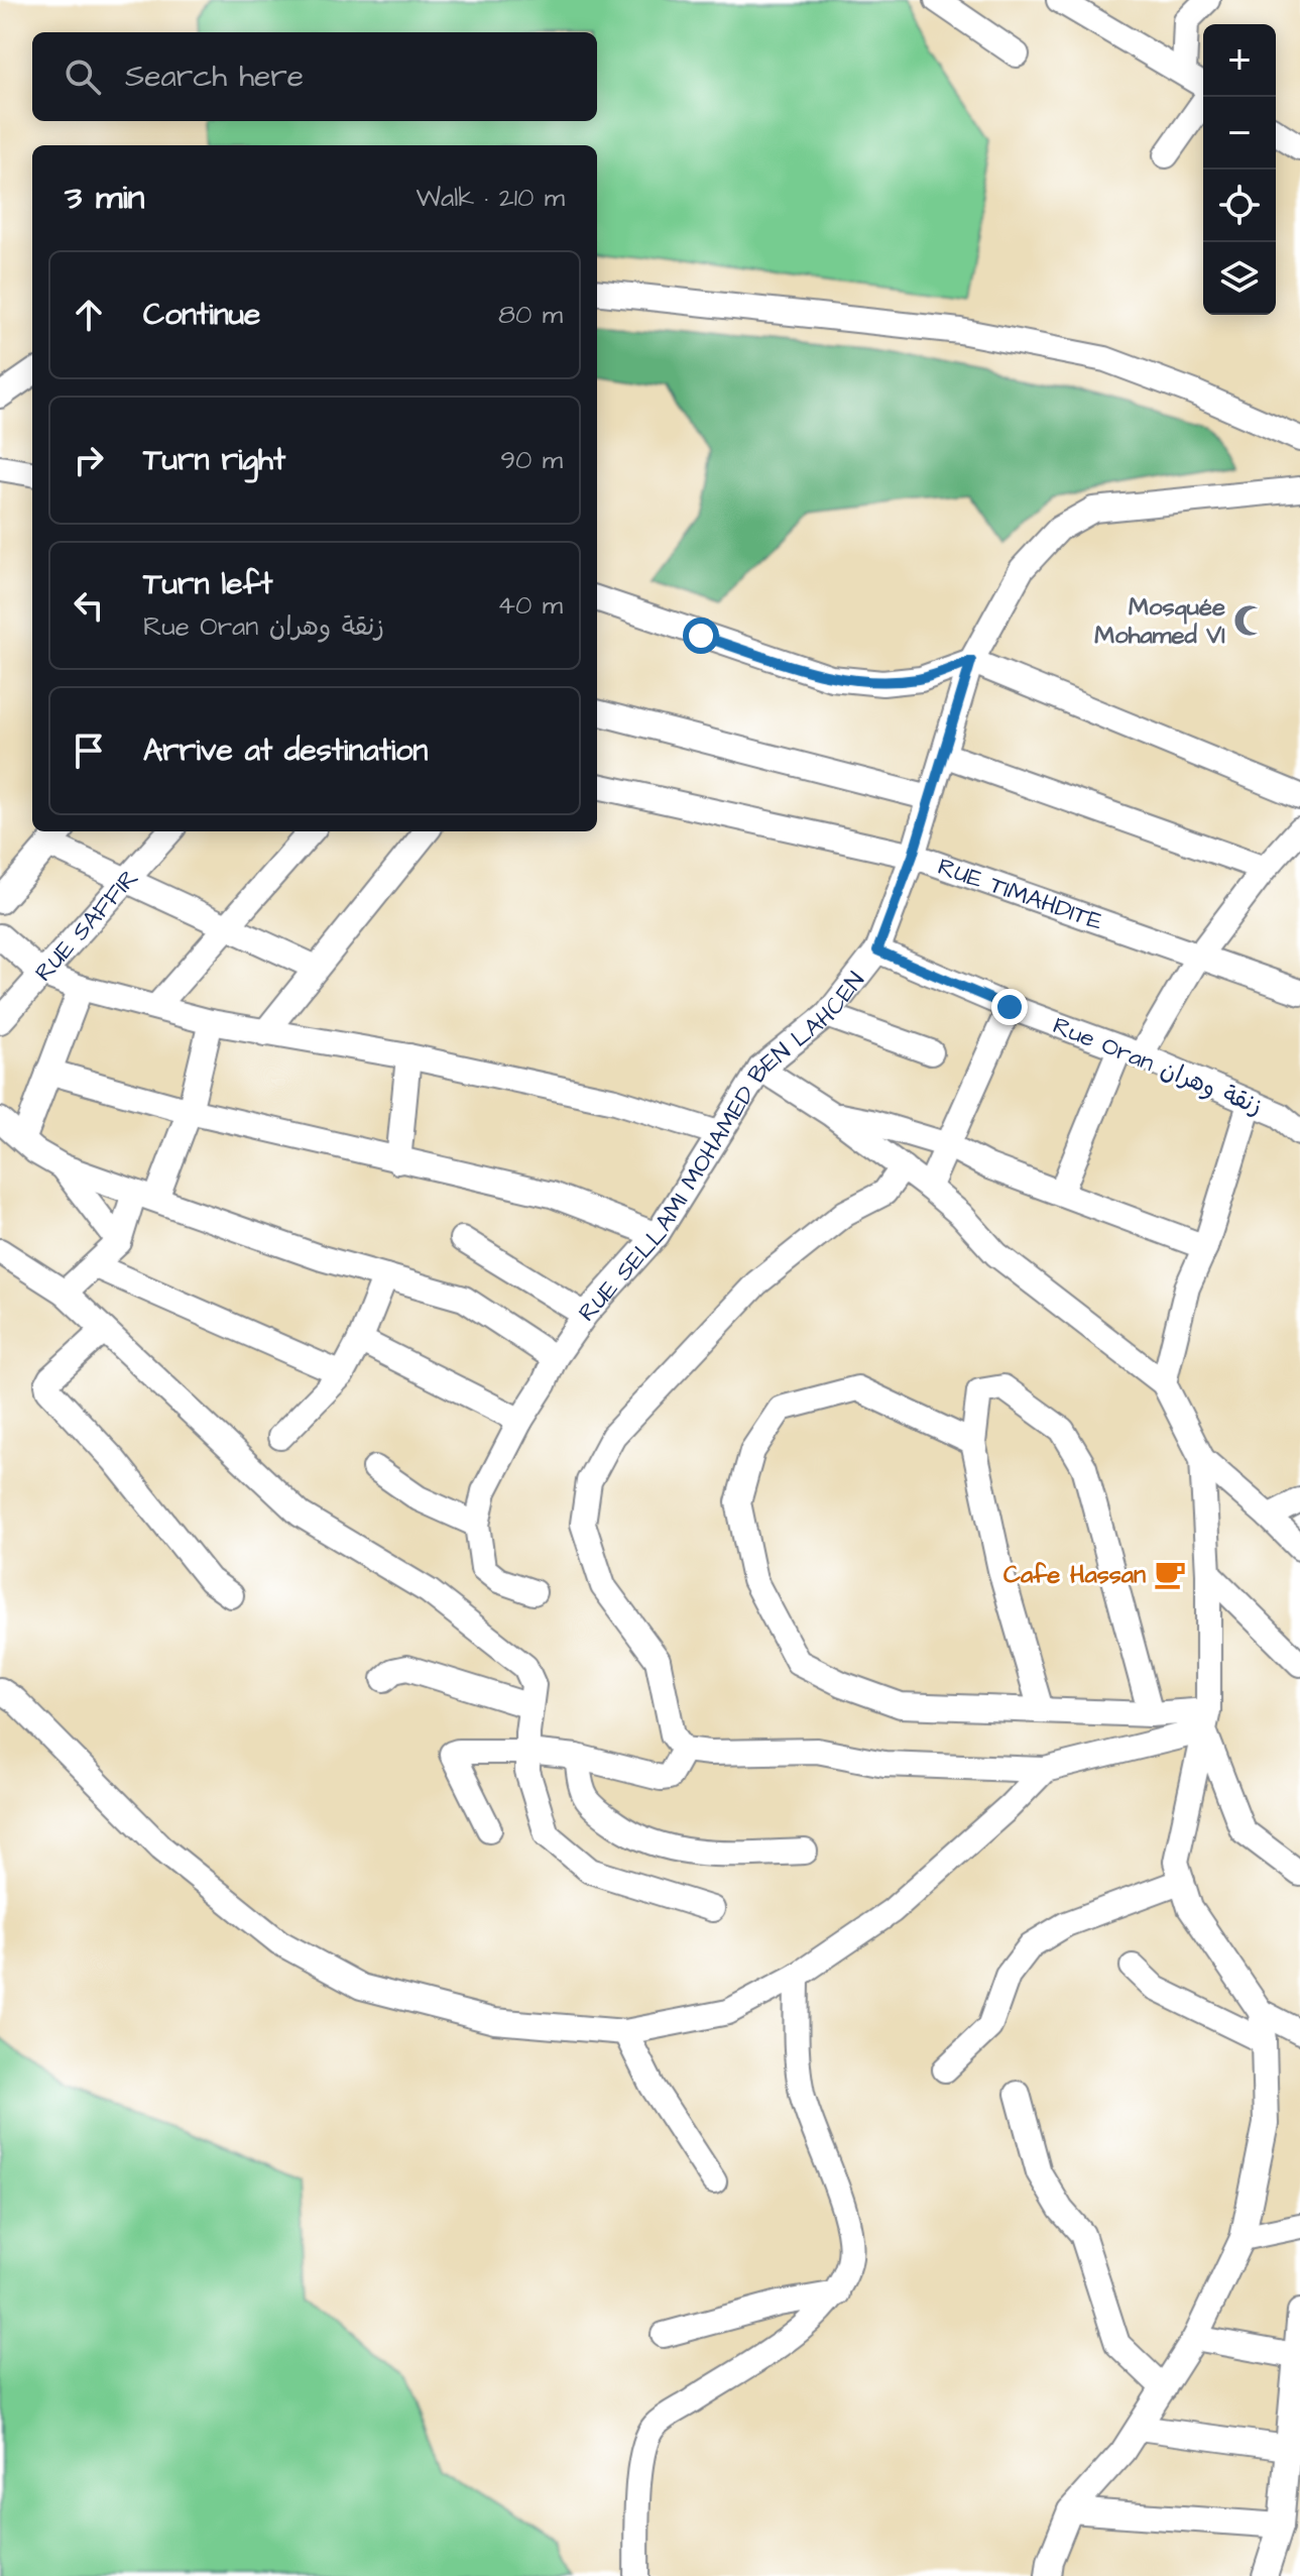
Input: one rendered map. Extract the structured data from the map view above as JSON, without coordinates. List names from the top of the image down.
{
  "streets": {
    "street": [
      "RUE TIMAHDITE",
      "RUE SAFFIR",
      "Rue Oran زنقة وهران",
      "RUE SELLAMI MOHAMED BEN LAHCEN"
    ]
  },
  "crossings": [
    ["RUE TIMAHDITE", "RUE SELLAMI MOHAMED BEN LAHCEN"],
    ["Rue Oran زنقة وهران", "RUE SELLAMI MOHAMED BEN LAHCEN"]
  ],
  "places": {
    "mosque": ["Mosquée Mohamed VI"],
    "cafe": ["Cafe Hassan"]
  },
  "page": {
    "map_buttons": ["+", "−"],
    "search": "Search here",
    "heading": ["3 min", "Walk · 210 m"],
    "list": [
      ["Continue", "80 m"],
      ["Turn right", "90 m"],
      ["Turn left", "Rue Oran زنقة وهران", "40 m"],
      "Arrive at destination"
    ]
  }
}
